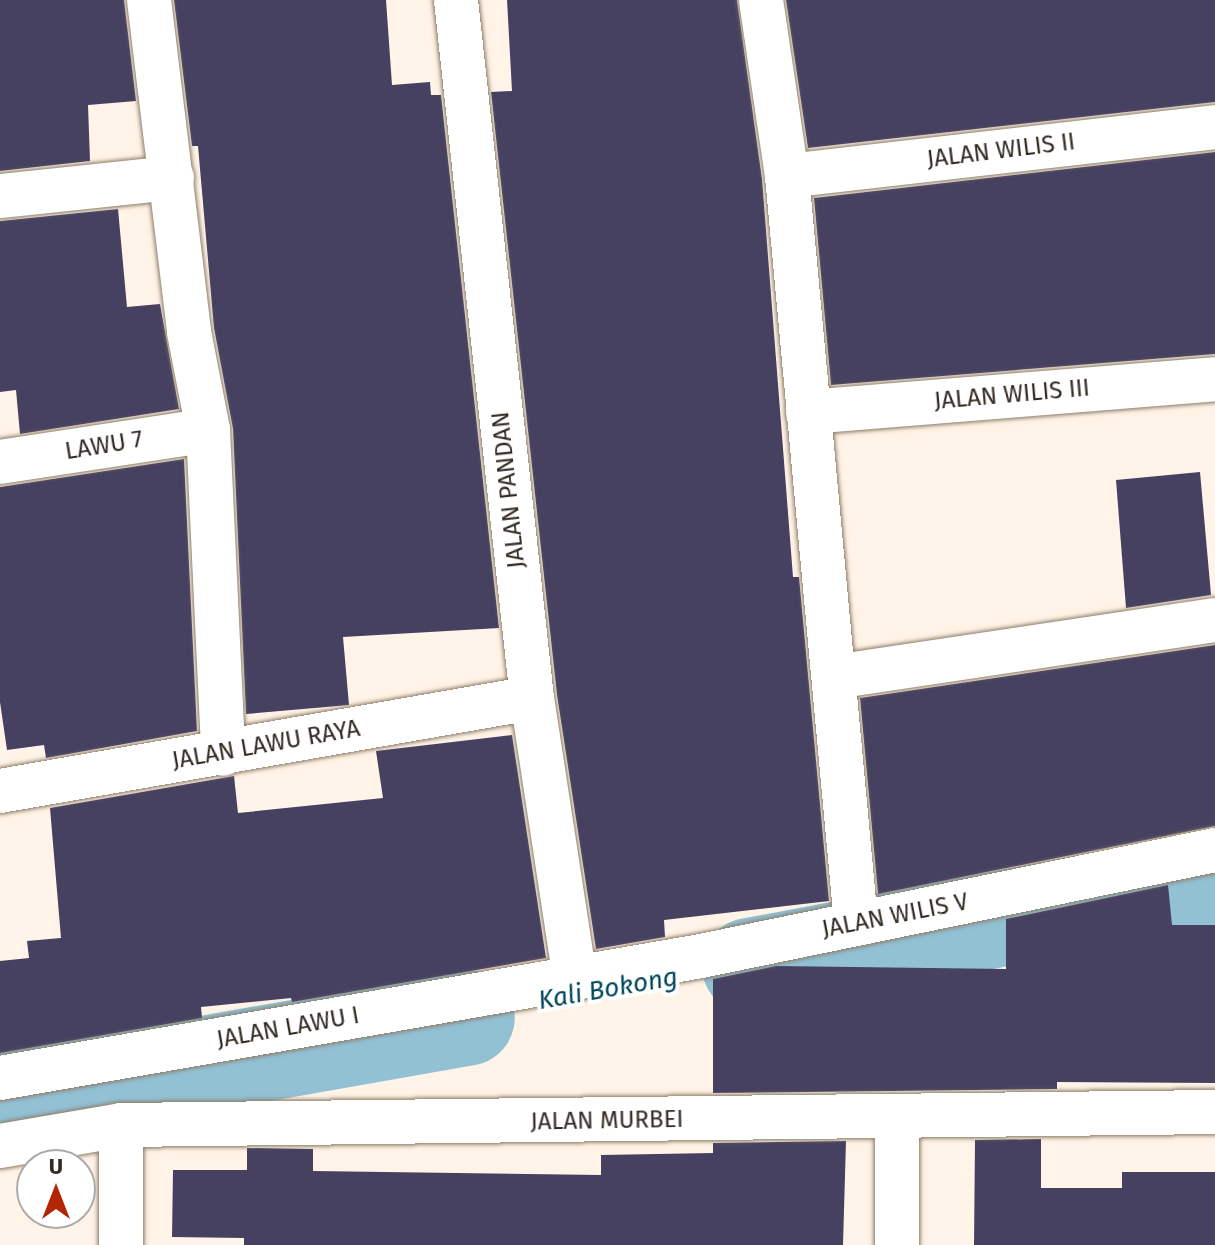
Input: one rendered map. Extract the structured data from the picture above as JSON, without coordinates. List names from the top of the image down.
{
  "streets": {
    "street": [
      "JALAN WILIS II",
      "JALAN WILIS III",
      "LAWU 7",
      "JALAN PANDAN",
      "JALAN LAWU RAYA",
      "JALAN WILIS V",
      "JALAN LAWU I",
      "JALAN MURBEI"
    ]
  },
  "crossings": [
    ["JALAN PANDAN", "JALAN LAWU RAYA"],
    ["JALAN PANDAN", "JALAN WILIS V"],
    ["JALAN PANDAN", "JALAN LAWU I"],
    ["JALAN WILIS V", "JALAN LAWU I"]
  ],
  "water": ["Kali Bokong"],
  "north": "top"
}
